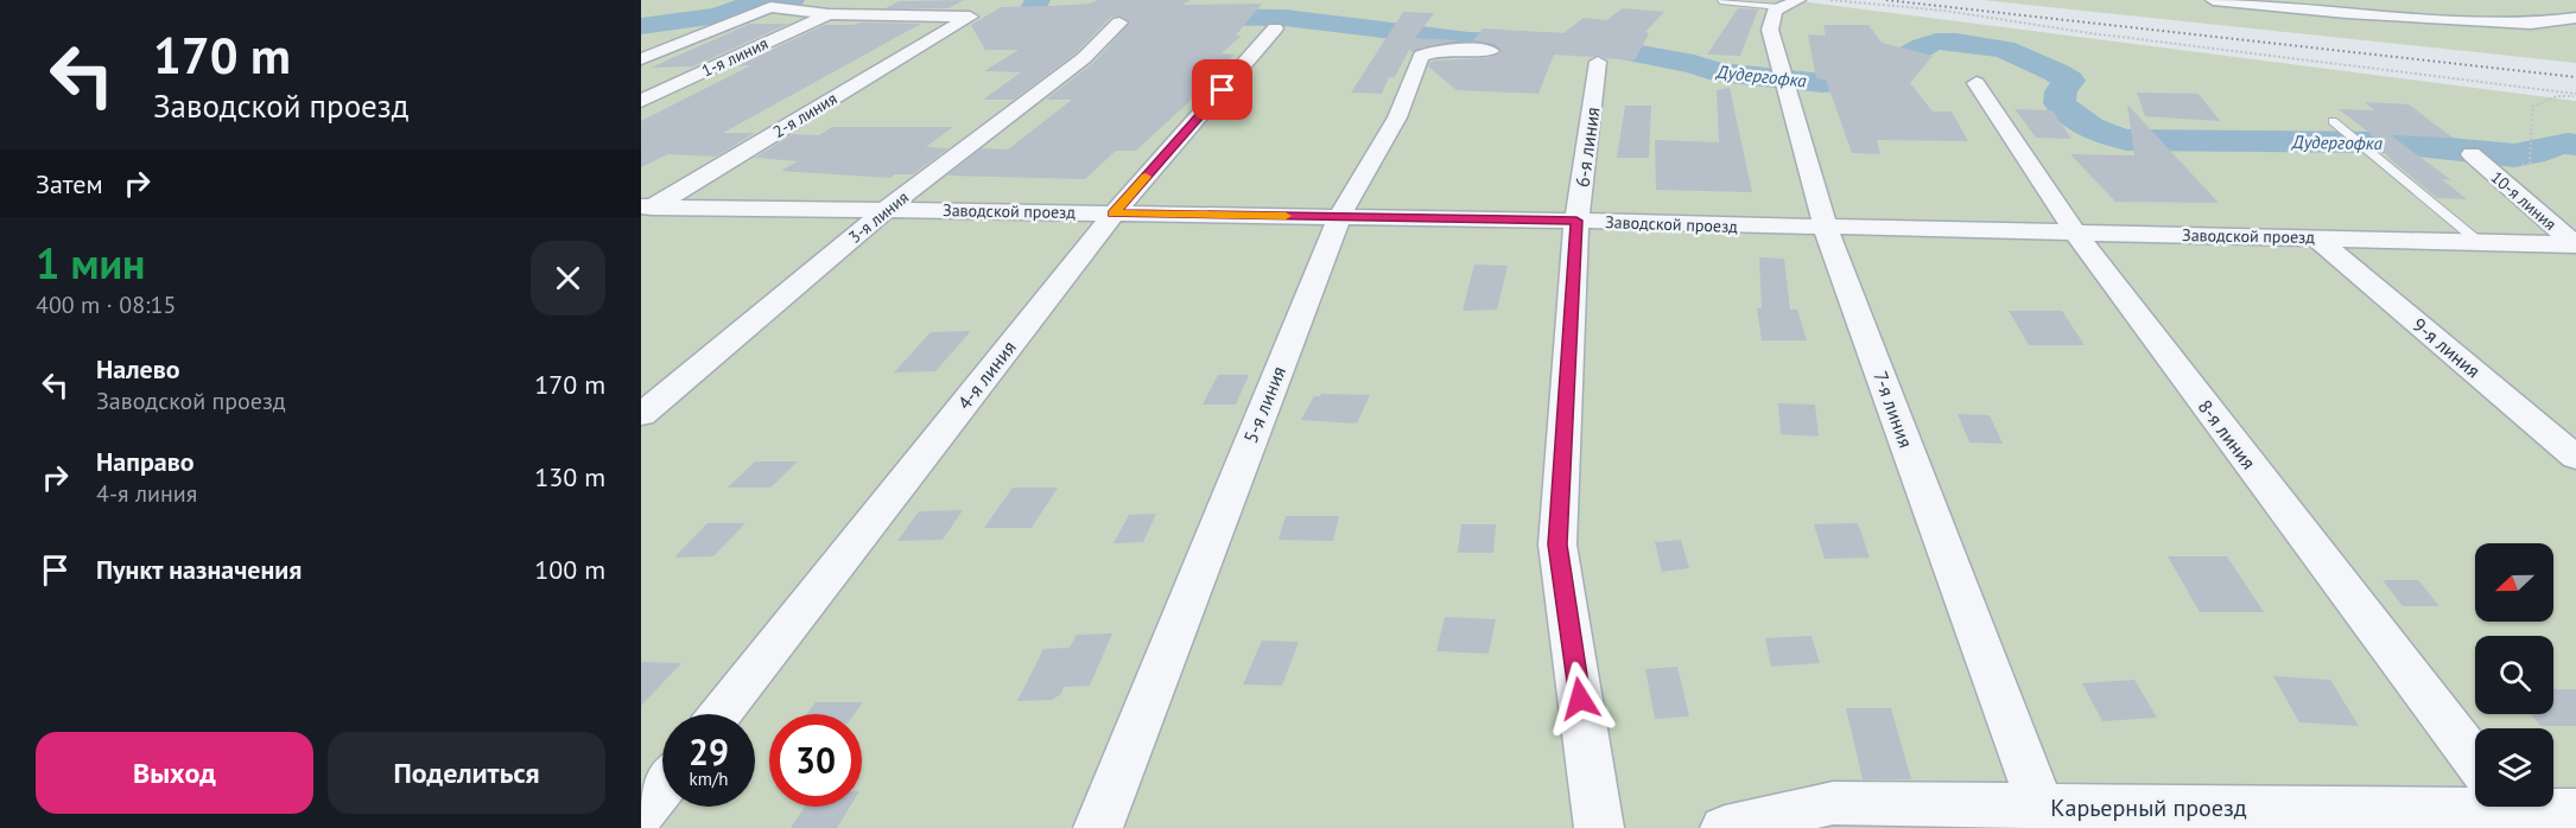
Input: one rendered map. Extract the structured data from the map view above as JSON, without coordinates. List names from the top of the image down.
{
  "streets": {
    "street": [
      "1-я линия",
      "2-я линия",
      "6-я линия",
      "10-я линия",
      "Заводской проезд",
      "3-я линия",
      "9-я линия",
      "4-я линия",
      "5-я линия",
      "7-я линия",
      "8-я линия",
      "Карьерный проезд"
    ]
  },
  "crossings": [
    ["1-я линия", "2-я линия"],
    ["2-я линия", "Заводской проезд"],
    ["6-я линия", "Заводской проезд"],
    ["10-я линия", "Заводской проезд"],
    ["Заводской проезд", "3-я линия"],
    ["Заводской проезд", "9-я линия"],
    ["Заводской проезд", "4-я линия"],
    ["Заводской проезд", "5-я линия"],
    ["Заводской проезд", "7-я линия"],
    ["Заводской проезд", "8-я линия"],
    ["7-я линия", "Карьерный проезд"]
  ],
  "water": ["Дудергофка"],
  "north": "left",
  "page": {
    "turn": ["170 m", "Заводской проезд"],
    "then": "Затем",
    "heading": ["1 мин", "400 m · 08:15"],
    "list": [
      {
        "name": "Налево",
        "note": "Заводской проезд",
        "value": "170 m"
      },
      {
        "name": "Направо",
        "note": "4-я линия",
        "value": "130 m"
      },
      {
        "name": "Пункт назначения",
        "value": "100 m"
      }
    ],
    "speed": "29 km/h",
    "limit": "30",
    "buttons": ["Выход", "Поделиться"]
  }
}
